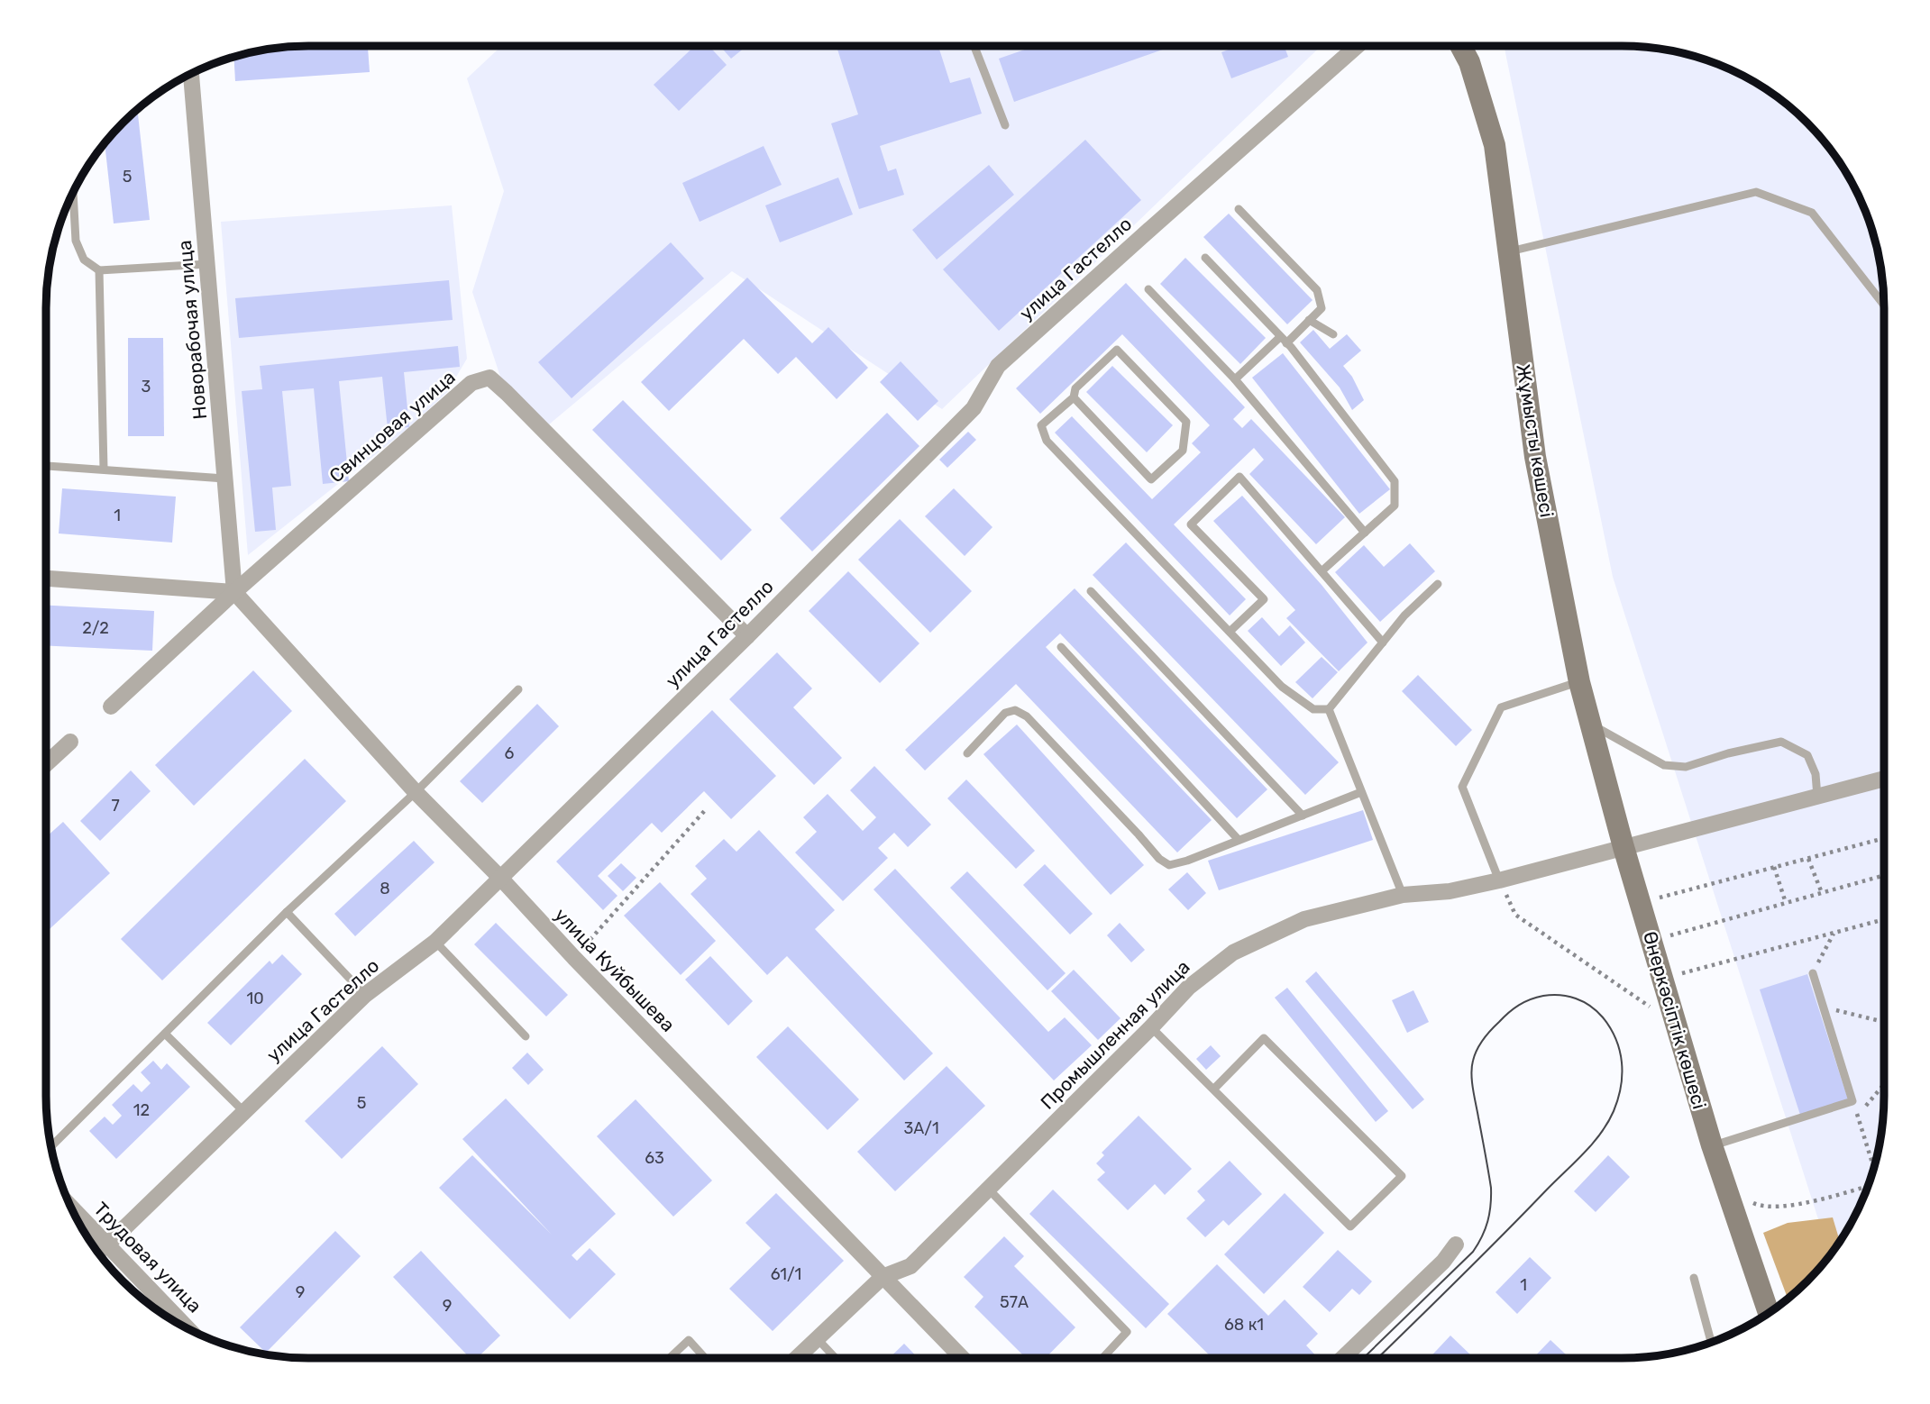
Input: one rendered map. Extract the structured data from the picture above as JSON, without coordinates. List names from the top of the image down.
{
  "streets": {
    "main road": ["Жұмысты көшесі", "Өнеркәсіптік көшесі"],
    "street": [
      "улица Гастелло",
      "Новорабочая улица",
      "Свинцовая улица",
      "улица Куйбышева",
      "Промышленная улица",
      "Трудовая улица"
    ]
  },
  "crossings": [
    ["улица Гастелло", "Свинцовая улица"],
    ["улица Гастелло", "улица Куйбышева"],
    ["улица Гастелло", "Трудовая улица"],
    ["Новорабочая улица", "Свинцовая улица"],
    ["Новорабочая улица", "улица Куйбышева"],
    ["Свинцовая улица", "улица Куйбышева"],
    ["Жұмысты көшесі", "Өнеркәсіптік көшесі"],
    ["Жұмысты көшесі", "Промышленная улица"],
    ["улица Куйбышева", "Промышленная улица"],
    ["Өнеркәсіптік көшесі", "Промышленная улица"]
  ],
  "house_numbers": [
    "5",
    "3",
    "1",
    "2/2",
    "6",
    "7",
    "8",
    "10",
    "5",
    "12",
    "3А/1",
    "63",
    "61/1",
    "1",
    "9",
    "57А",
    "9",
    "68 к1"
  ]
}
